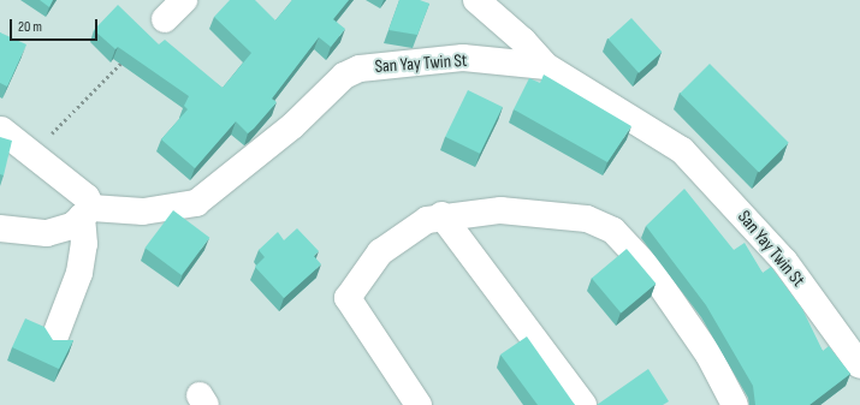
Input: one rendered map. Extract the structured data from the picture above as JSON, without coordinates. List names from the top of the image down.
{
  "streets": {
    "street": ["San Yay Twin St"]
  },
  "scale_bar": "20 m"
}
